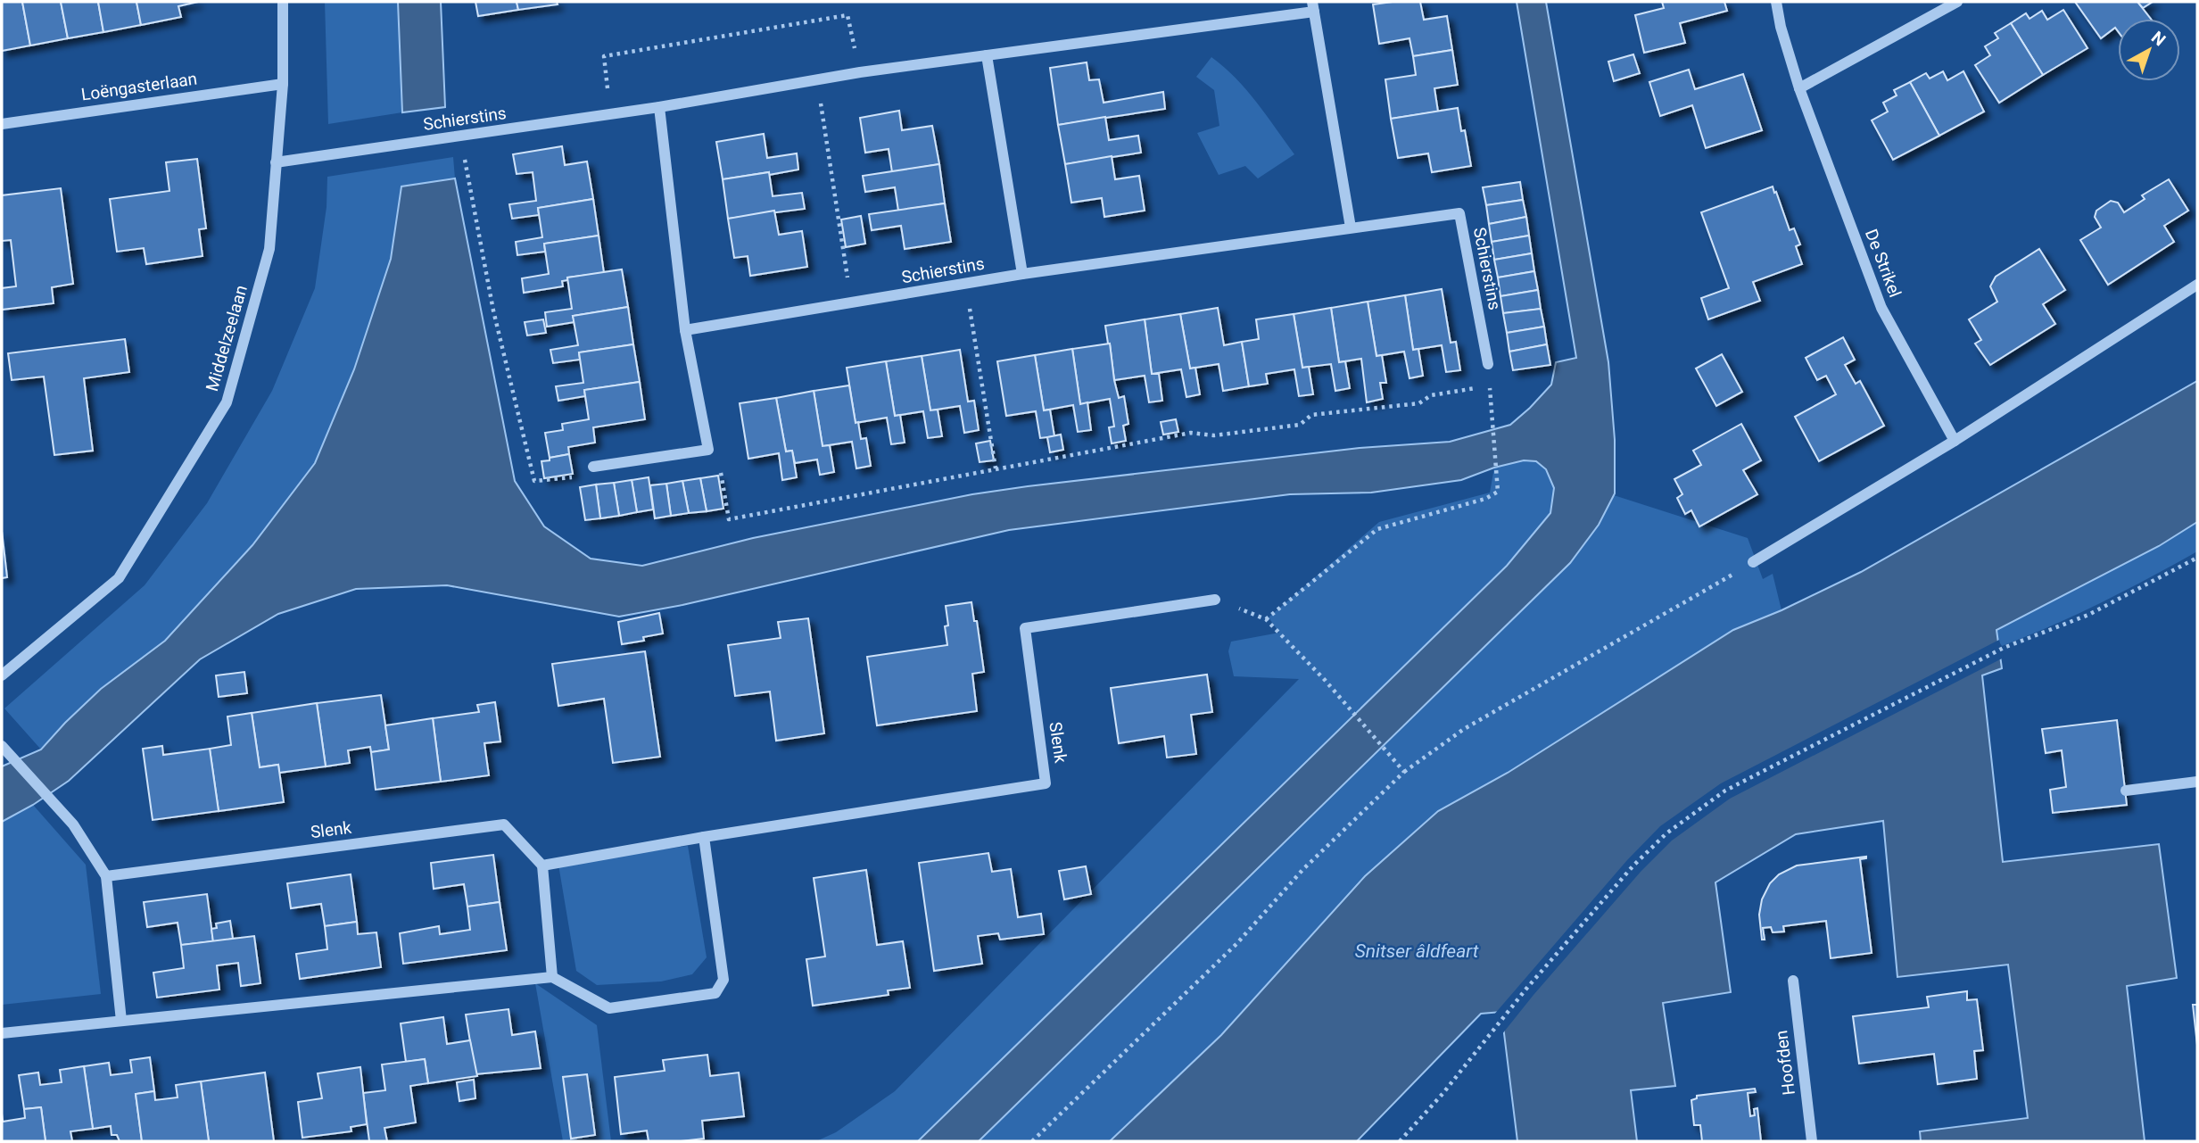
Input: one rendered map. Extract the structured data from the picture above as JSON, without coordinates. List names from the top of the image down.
{
  "streets": {
    "street": [
      "Loëngasterlaan",
      "Schierstins",
      "De Strikel",
      "Middelzeelaan",
      "Slenk",
      "Hoofden"
    ]
  },
  "crossings": [
    ["Loëngasterlaan", "Middelzeelaan"],
    ["Schierstins", "Middelzeelaan"]
  ],
  "water": ["Snitser âldfeart"],
  "north": "top right"
}
